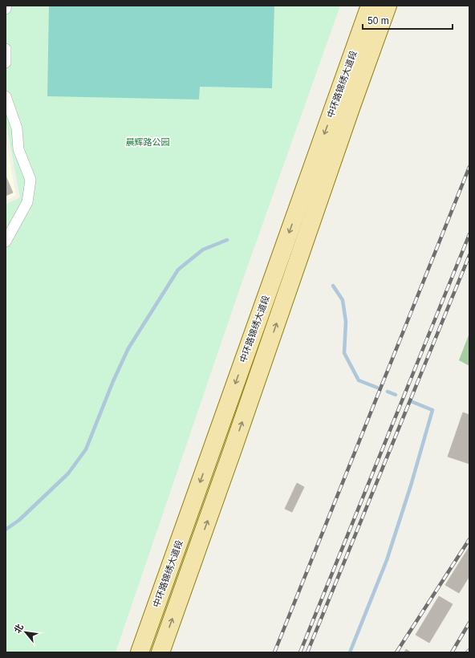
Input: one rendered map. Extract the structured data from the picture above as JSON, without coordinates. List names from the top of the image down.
{
  "streets": {
    "main road": ["中环路锦绣大道段"]
  },
  "parks": ["晨辉路公园"],
  "scale_bar": "50 m",
  "north": "top left"
}
